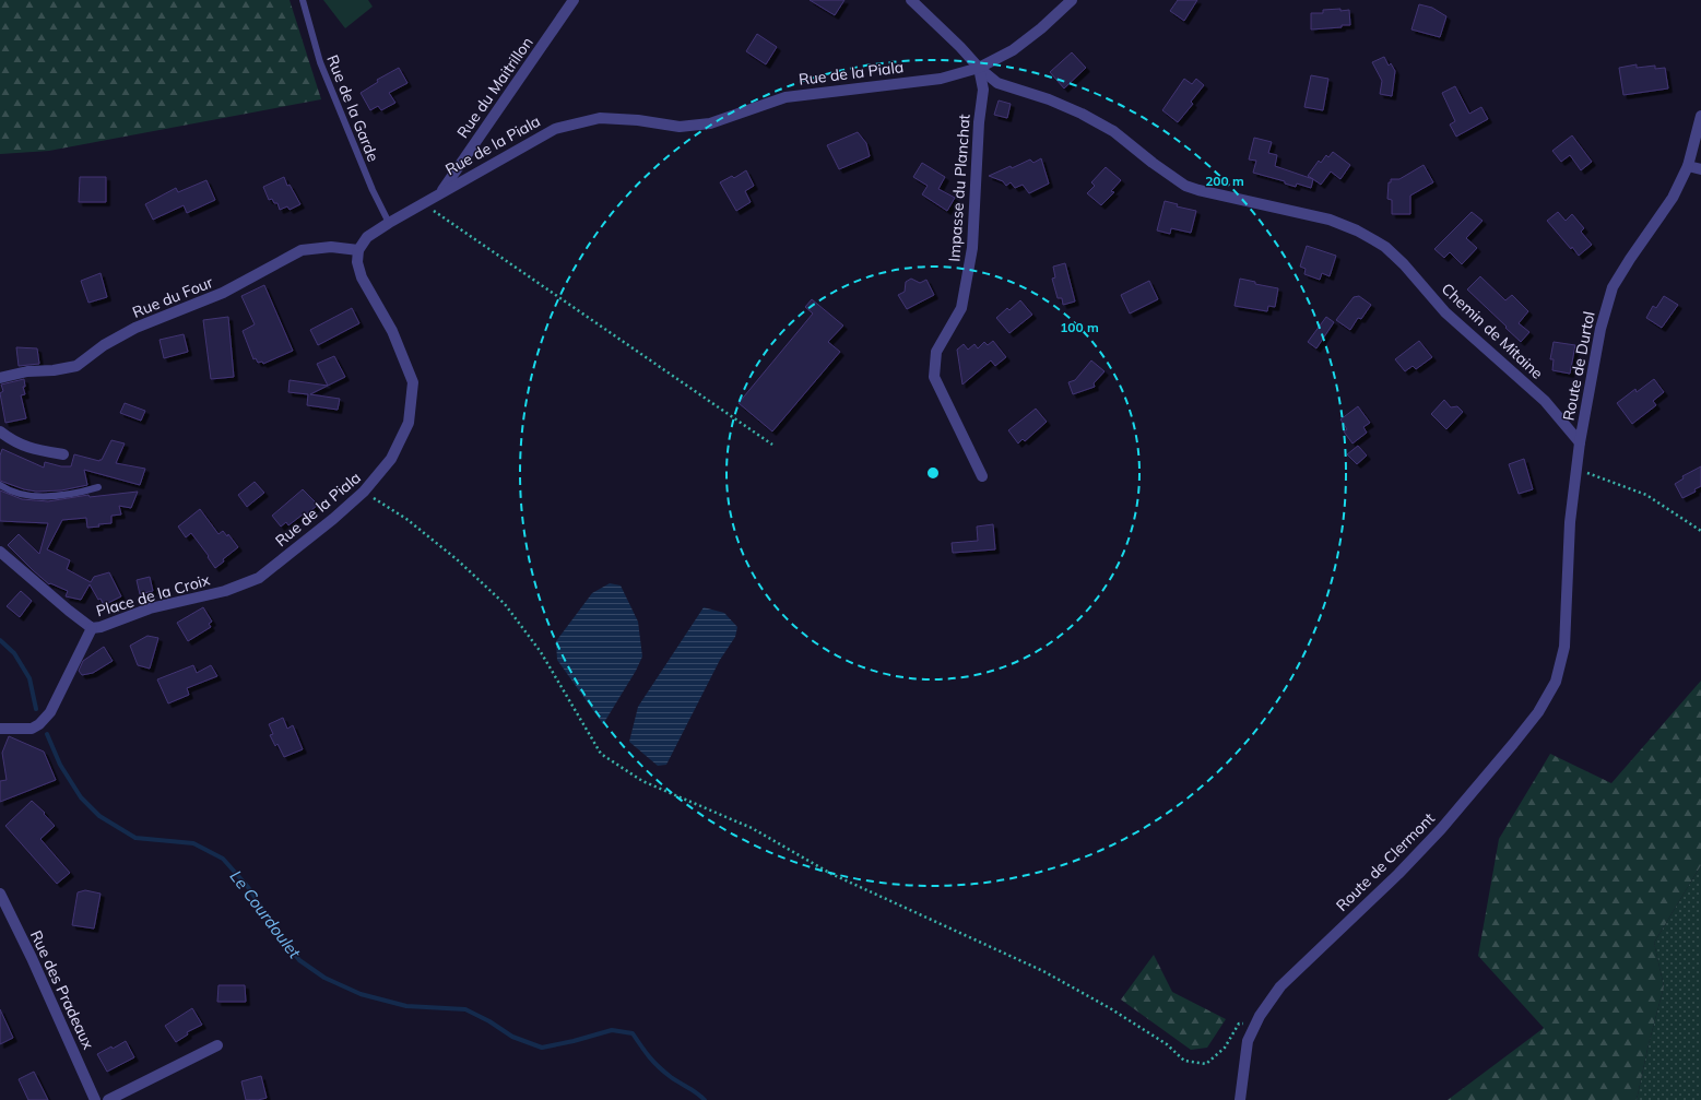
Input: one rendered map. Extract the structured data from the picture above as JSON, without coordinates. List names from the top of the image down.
{
  "streets": {
    "street": [
      "Rue de la Piala",
      "Rue du Maitrillon",
      "Impasse du Planchat",
      "Rue du Four",
      "Chemin de Mitaine",
      "Route de Durtol",
      "Place de la Croix",
      "Route de Clermont",
      "Rue des Pradeaux"
    ],
    "lane": ["Rue de la Garde"]
  },
  "crossings": [
    ["Rue de la Piala", "Rue du Maitrillon"],
    ["Rue de la Piala", "Rue de la Garde"],
    ["Rue de la Piala", "Impasse du Planchat"],
    ["Rue de la Piala", "Rue du Four"],
    ["Rue de la Piala", "Chemin de Mitaine"],
    ["Rue de la Piala", "Place de la Croix"],
    ["Impasse du Planchat", "Chemin de Mitaine"],
    ["Chemin de Mitaine", "Route de Durtol"],
    ["Route de Durtol", "Route de Clermont"]
  ],
  "water": ["Le Courdoulet"],
  "rings": ["200 m", "100 m"]
}
